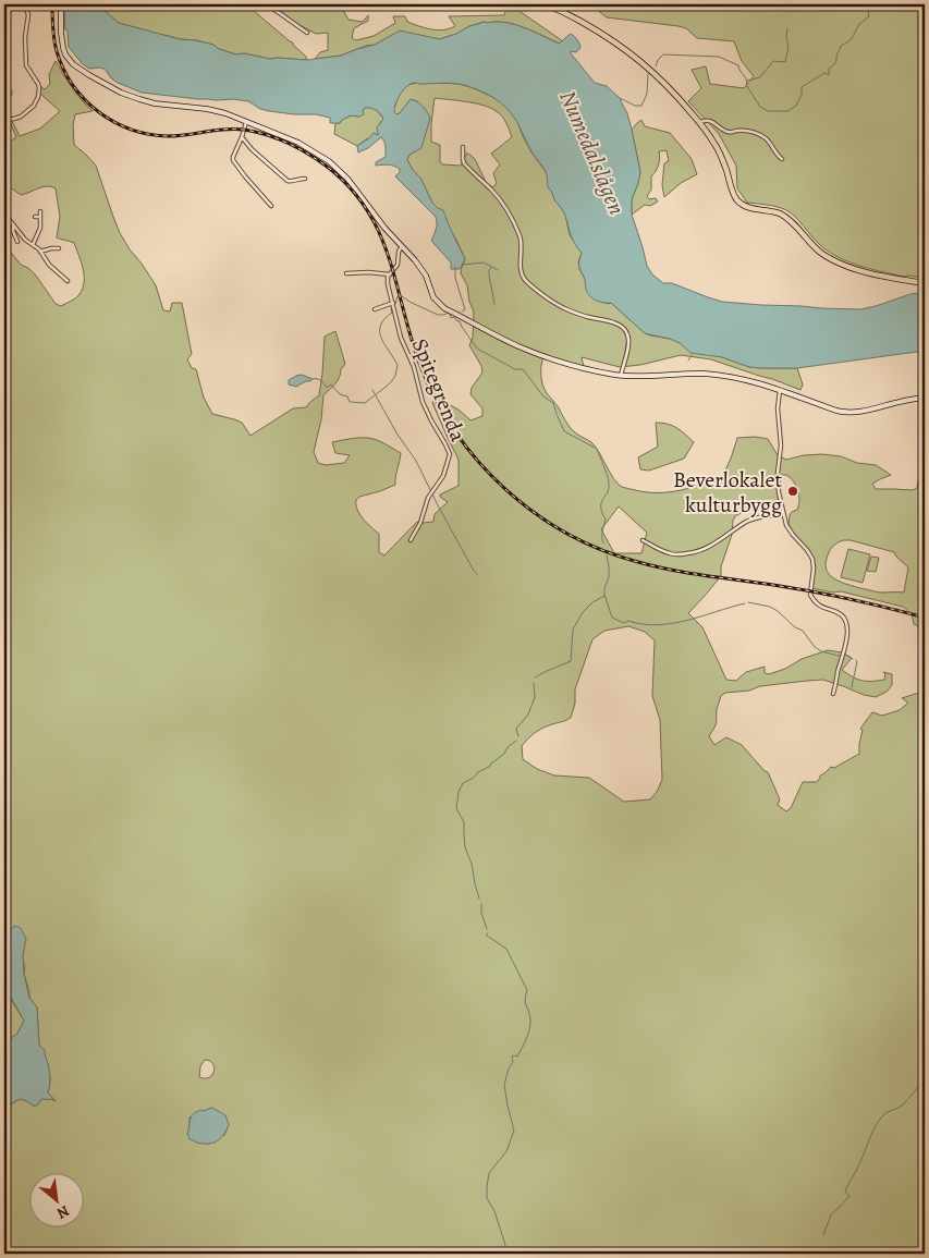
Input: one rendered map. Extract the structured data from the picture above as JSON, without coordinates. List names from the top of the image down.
{
  "streets": {
    "street": ["Spitegrenda"]
  },
  "water": ["Numedalslågen"],
  "places": ["Beverlokalet kulturbygg"],
  "north": "bottom right"
}
